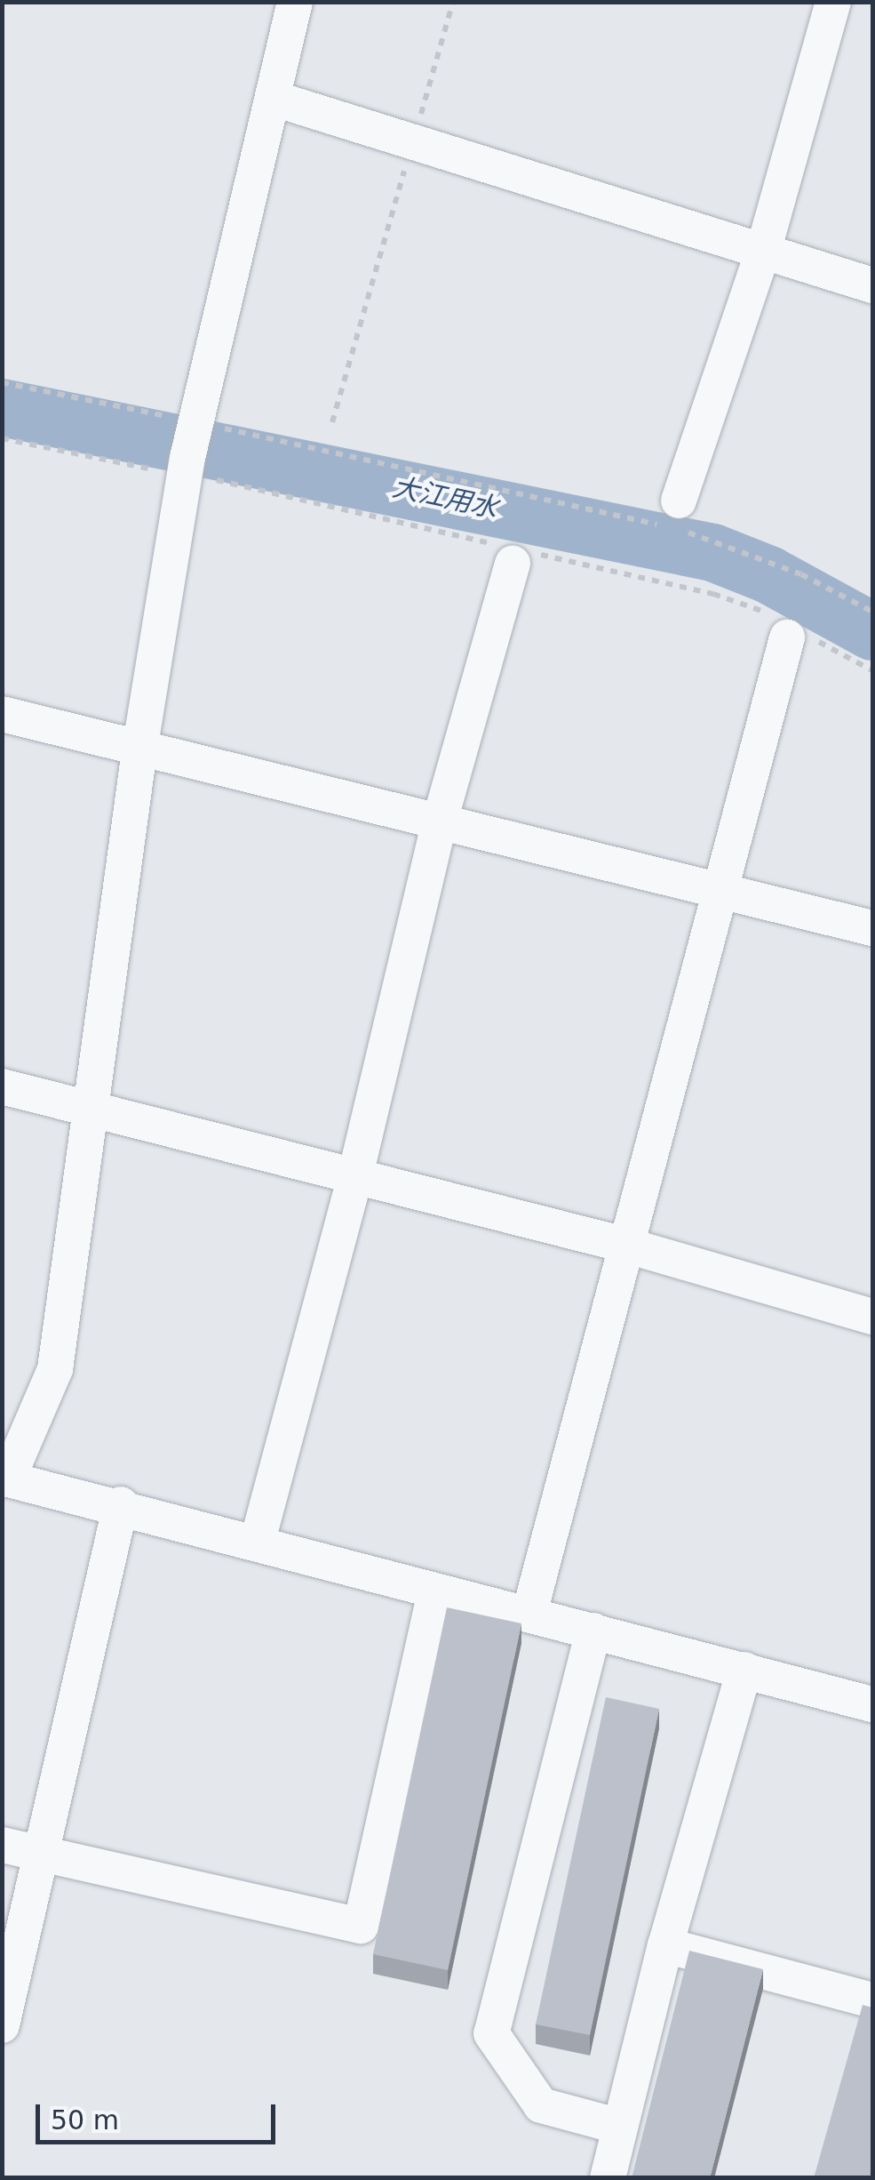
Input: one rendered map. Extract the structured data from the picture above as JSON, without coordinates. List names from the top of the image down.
{
  "water": ["大江用水"],
  "scale_bar": "50 m"
}
